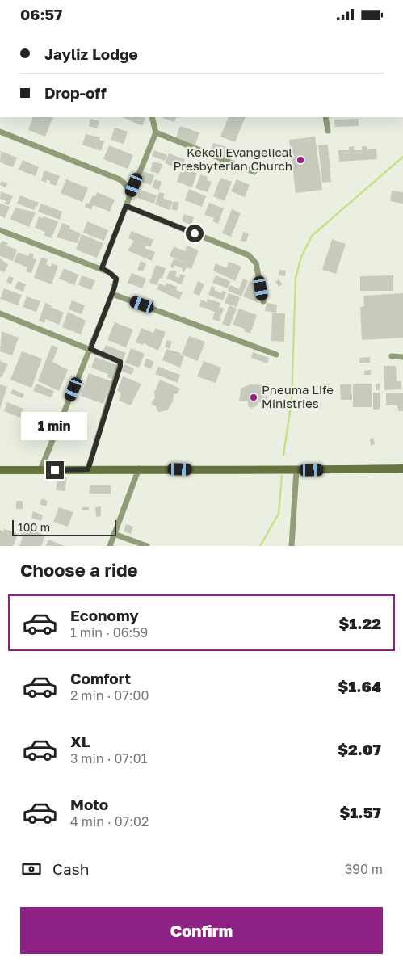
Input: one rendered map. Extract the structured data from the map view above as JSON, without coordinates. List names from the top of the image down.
{
  "places": ["Kekeli Evangelical Presbyterian Church", "Pneuma Life Ministries"],
  "scale_bar": "100 m",
  "page": {
    "status": "06:57",
    "banner": ["Jayliz Lodge", "Drop-off"],
    "bubble": "1 min",
    "scale": "100 m",
    "heading": "Choose a ride",
    "list": [
      {
        "name": "Economy",
        "note": "1 min · 06:59",
        "value": "$1.22"
      },
      {
        "name": "Comfort",
        "note": "2 min · 07:00",
        "value": "$1.64"
      },
      {
        "name": "XL",
        "note": "3 min · 07:01",
        "value": "$2.07"
      },
      {
        "name": "Moto",
        "note": "4 min · 07:02",
        "value": "$1.57"
      }
    ],
    "pay": ["Cash", "390 m"],
    "buttons": "Confirm"
  }
}
